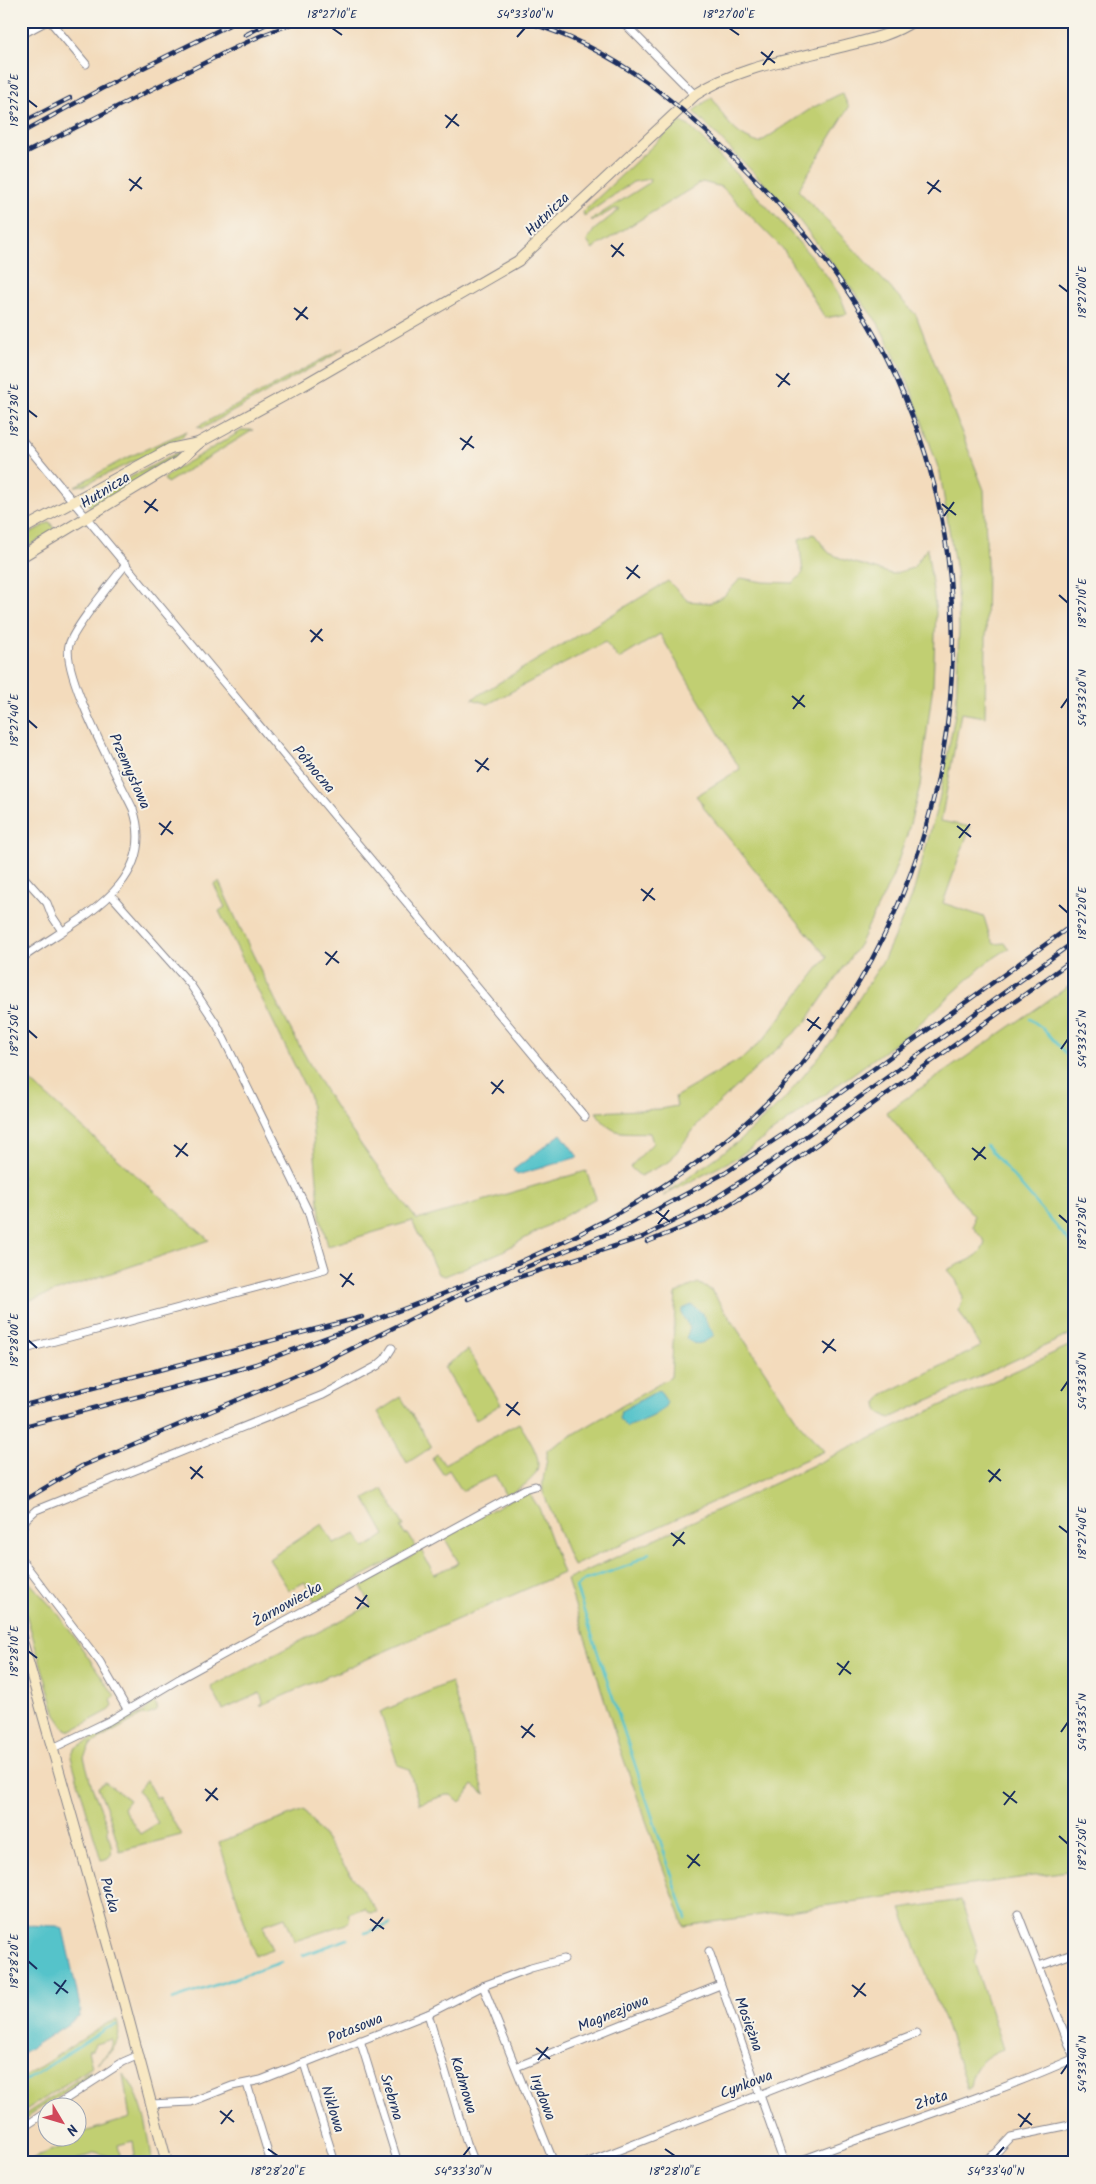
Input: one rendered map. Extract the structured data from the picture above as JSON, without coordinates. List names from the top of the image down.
{
  "streets": {
    "main road": ["Hutnicza", "Pucka"],
    "street": [
      "Północna",
      "Przemysłowa",
      "Żarnowiecka",
      "Magnezjowa",
      "Mosiężna",
      "Potasowa",
      "Cynkowa",
      "Kadmowa",
      "Srebrna",
      "Irydowa",
      "Złota",
      "Niklowa"
    ]
  },
  "crossings": [
    ["Hutnicza", "Północna"],
    ["Północna", "Przemysłowa"],
    ["Żarnowiecka", "Pucka"],
    ["Pucka", "Potasowa"],
    ["Magnezjowa", "Mosiężna"],
    ["Magnezjowa", "Irydowa"],
    ["Mosiężna", "Cynkowa"],
    ["Potasowa", "Kadmowa"],
    ["Potasowa", "Srebrna"],
    ["Potasowa", "Irydowa"],
    ["Potasowa", "Niklowa"]
  ],
  "north": "bottom right",
  "coordinates": [
    "18°27'10\"E",
    "54°33'00\"N",
    "18°27'00\"E",
    "18°27'20\"E",
    "18°27'30\"E",
    "54°33'20\"N",
    "18°27'40\"E",
    "18°27'50\"E",
    "54°33'25\"N",
    "18°28'00\"E",
    "54°33'30\"N",
    "18°28'10\"E",
    "54°33'35\"N",
    "18°28'20\"E",
    "54°33'40\"N"
  ]
}
